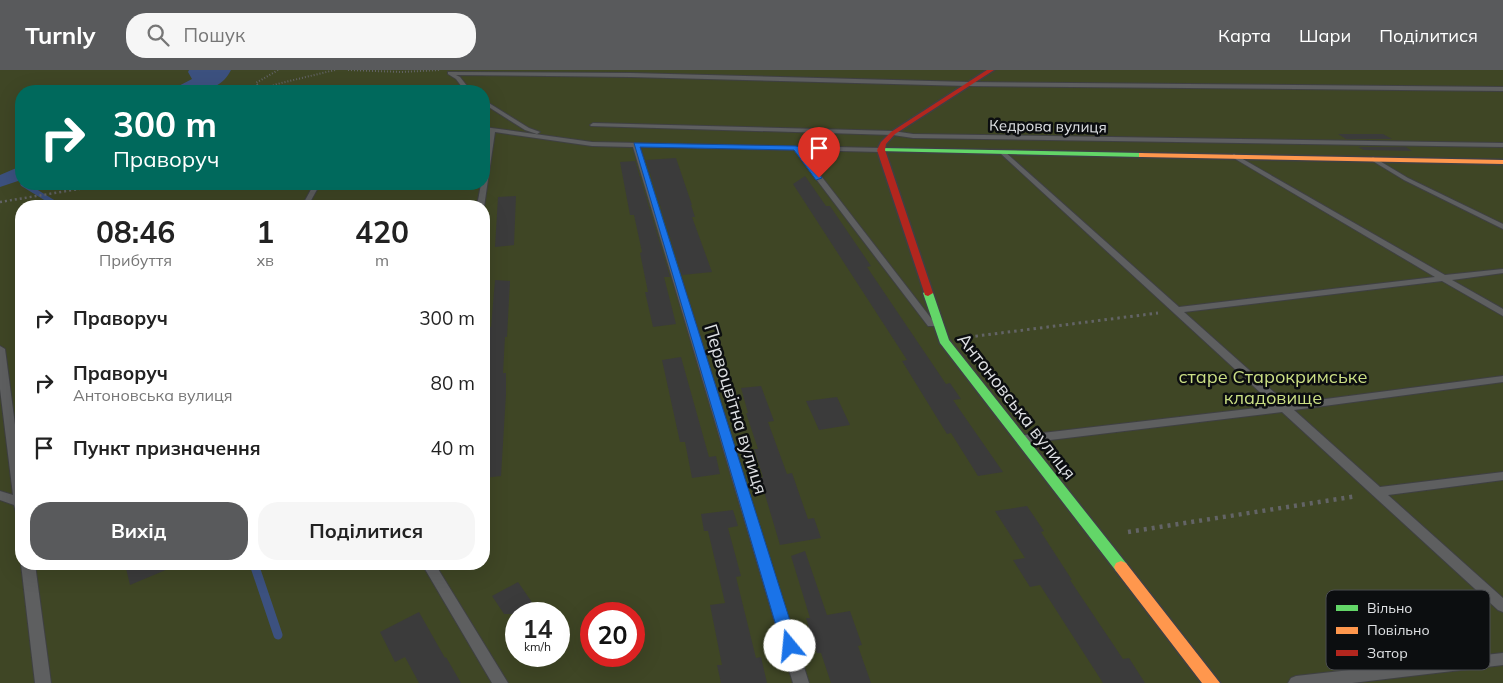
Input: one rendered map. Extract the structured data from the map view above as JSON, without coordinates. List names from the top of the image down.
{
  "streets": {
    "street": ["Антоновська вулиця"],
    "lane": ["Кедрова вулиця", "Первоцвітна вулиця"]
  },
  "parks": ["старе Старокримське кладовище"],
  "legend": ["Вільно", "Повільно", "Затор"],
  "page": {
    "header": "Turnly",
    "search": "Пошук",
    "nav": ["Карта", "Шари", "Поділитися"],
    "turn": ["300 m", "Праворуч"],
    "eta": [
      "08:46",
      "Прибуття",
      "1",
      "хв",
      "420",
      "m"
    ],
    "list": [
      {
        "name": "Праворуч",
        "value": "300 m"
      },
      {
        "name": "Праворуч",
        "note": "Антоновська вулиця",
        "value": "80 m"
      },
      {
        "name": "Пункт призначення",
        "value": "40 m"
      }
    ],
    "buttons": ["Вихід", "Поділитися"],
    "speed": "14 km/h",
    "limit": "20"
  }
}
